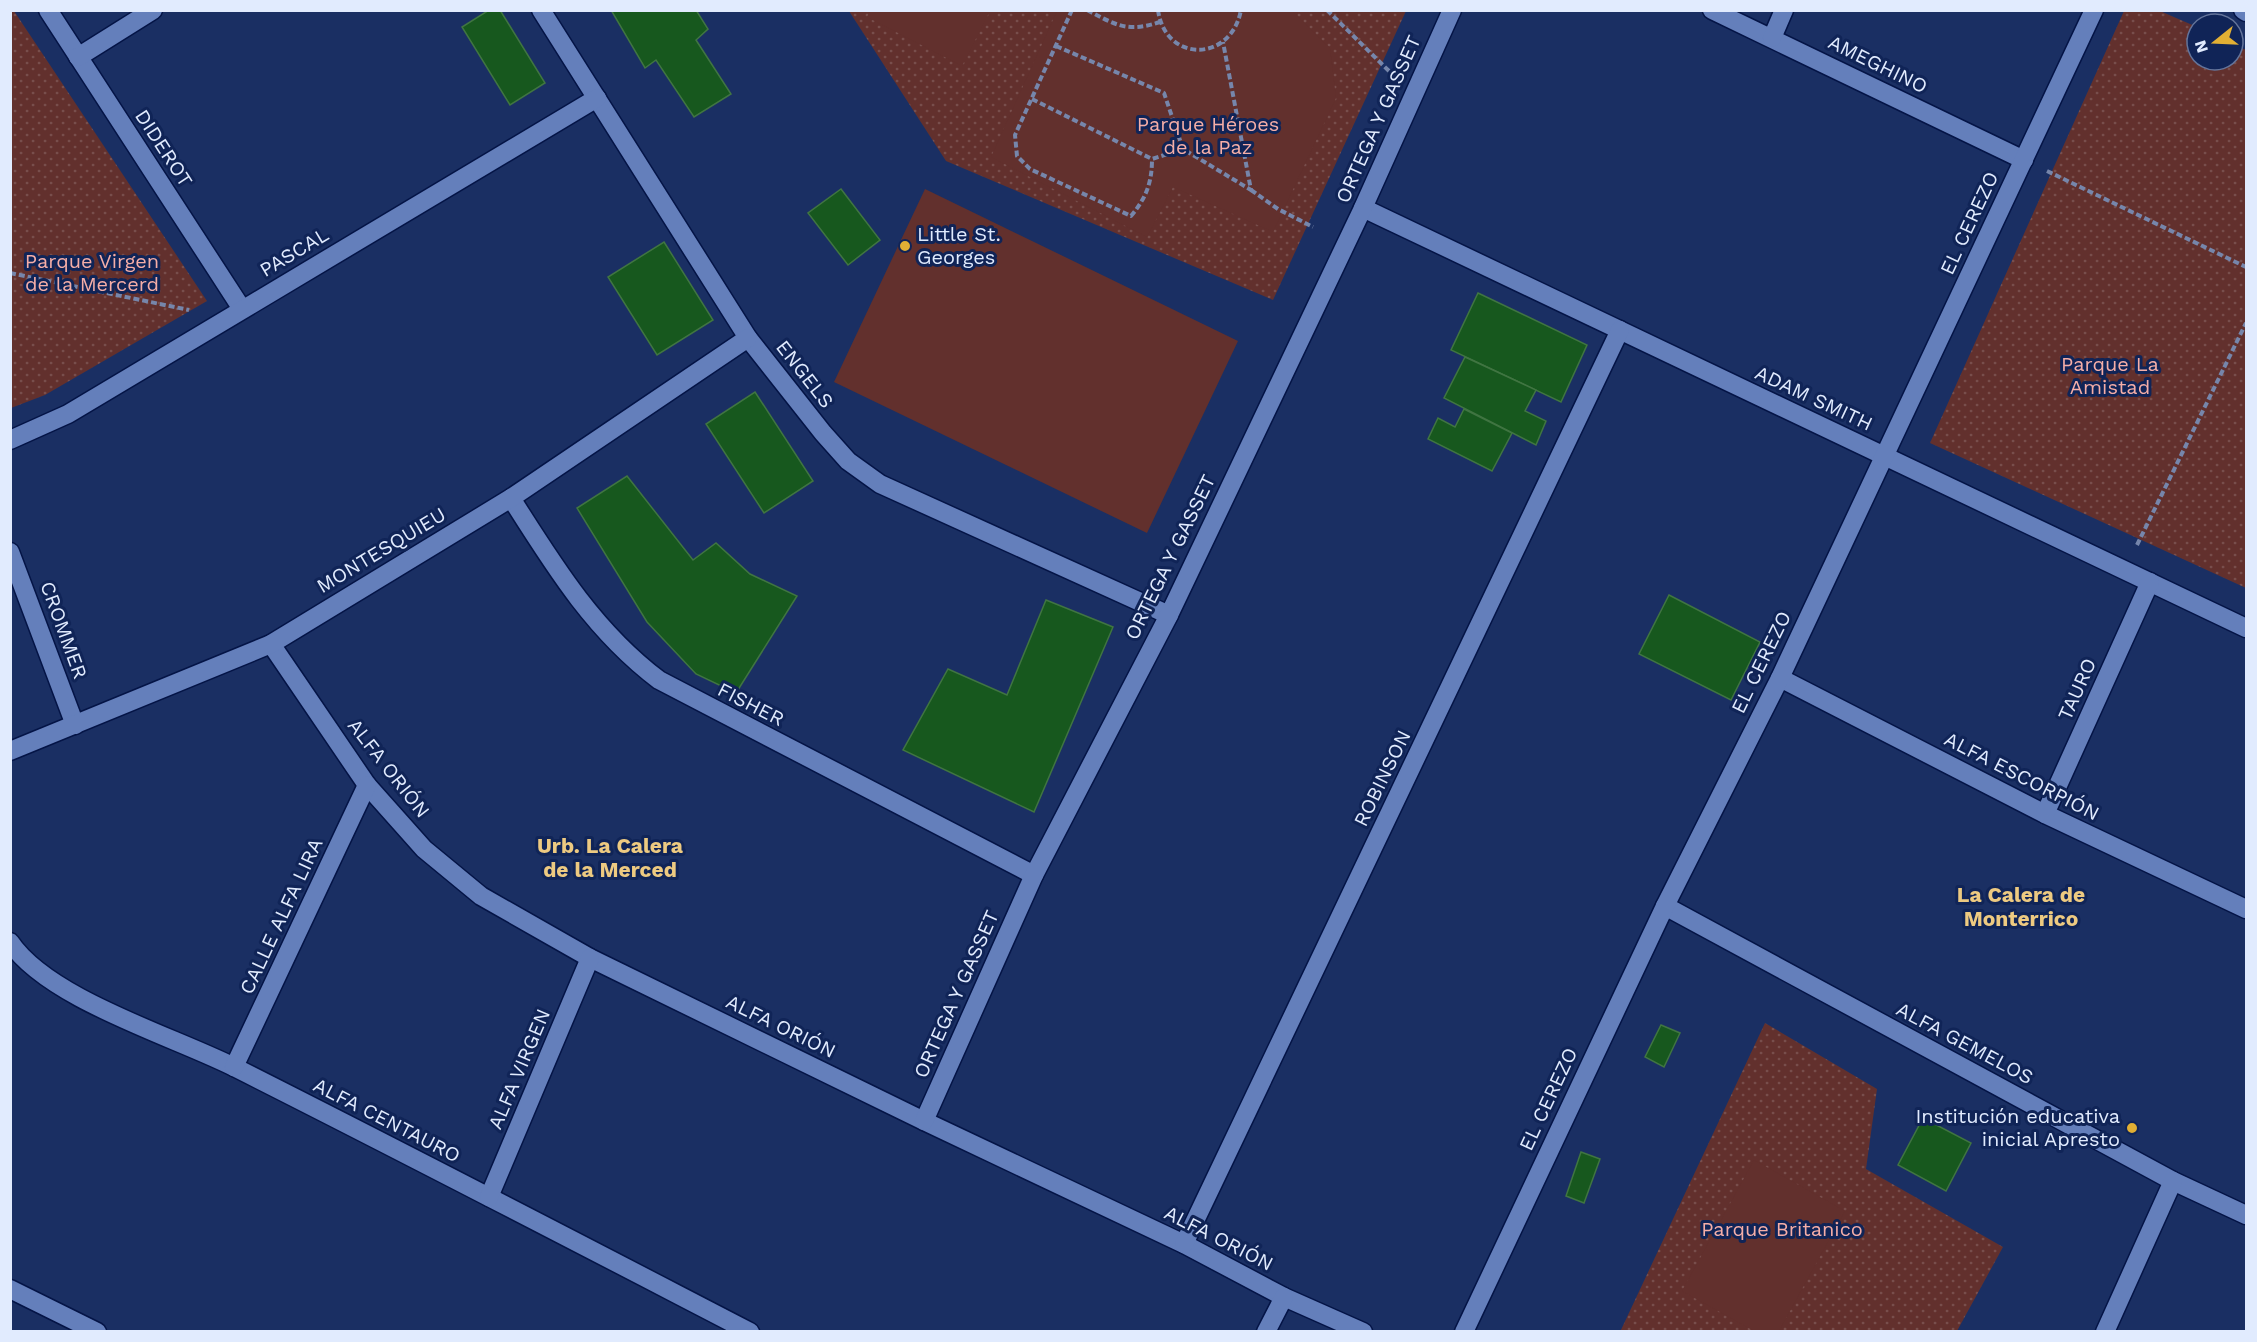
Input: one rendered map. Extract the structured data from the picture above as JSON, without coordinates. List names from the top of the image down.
{
  "streets": {
    "street": [
      "AMEGHINO",
      "ORTEGA Y GASSET",
      "DIDEROT",
      "EL CEREZO",
      "PASCAL",
      "ENGELS",
      "ADAM SMITH",
      "MONTESQUIEU",
      "CROMMER",
      "TAURO",
      "FISHER",
      "ALFA ORIÓN",
      "ALFA ESCORPIÓN",
      "ROBINSON",
      "CALLE ALFA LIRA",
      "ALFA GEMELOS",
      "ALFA VIRGEN",
      "ALFA CENTAURO"
    ]
  },
  "crossings": [
    ["AMEGHINO", "EL CEREZO"],
    ["ORTEGA Y GASSET", "ENGELS"],
    ["ORTEGA Y GASSET", "ADAM SMITH"],
    ["ORTEGA Y GASSET", "FISHER"],
    ["ORTEGA Y GASSET", "ALFA ORIÓN"],
    ["DIDEROT", "PASCAL"],
    ["EL CEREZO", "ADAM SMITH"],
    ["EL CEREZO", "ALFA ESCORPIÓN"],
    ["EL CEREZO", "ALFA GEMELOS"],
    ["PASCAL", "ENGELS"],
    ["ENGELS", "MONTESQUIEU"],
    ["ADAM SMITH", "TAURO"],
    ["ADAM SMITH", "ROBINSON"],
    ["MONTESQUIEU", "CROMMER"],
    ["MONTESQUIEU", "FISHER"],
    ["MONTESQUIEU", "ALFA ORIÓN"],
    ["TAURO", "ALFA ESCORPIÓN"],
    ["ALFA ORIÓN", "ROBINSON"],
    ["ALFA ORIÓN", "CALLE ALFA LIRA"],
    ["ALFA ORIÓN", "ALFA VIRGEN"],
    ["CALLE ALFA LIRA", "ALFA CENTAURO"],
    ["ALFA VIRGEN", "ALFA CENTAURO"]
  ],
  "districts": ["Urb. La Calera de la Merced", "La Calera de Monterrico"],
  "parks": [
    "Parque Héroes de la Paz",
    "Parque Virgen de la Mercerd",
    "Parque La Amistad",
    "Parque Britanico"
  ],
  "places": ["Little St. Georges", "Institución educativa inicial Apresto"],
  "north": "left"
}
